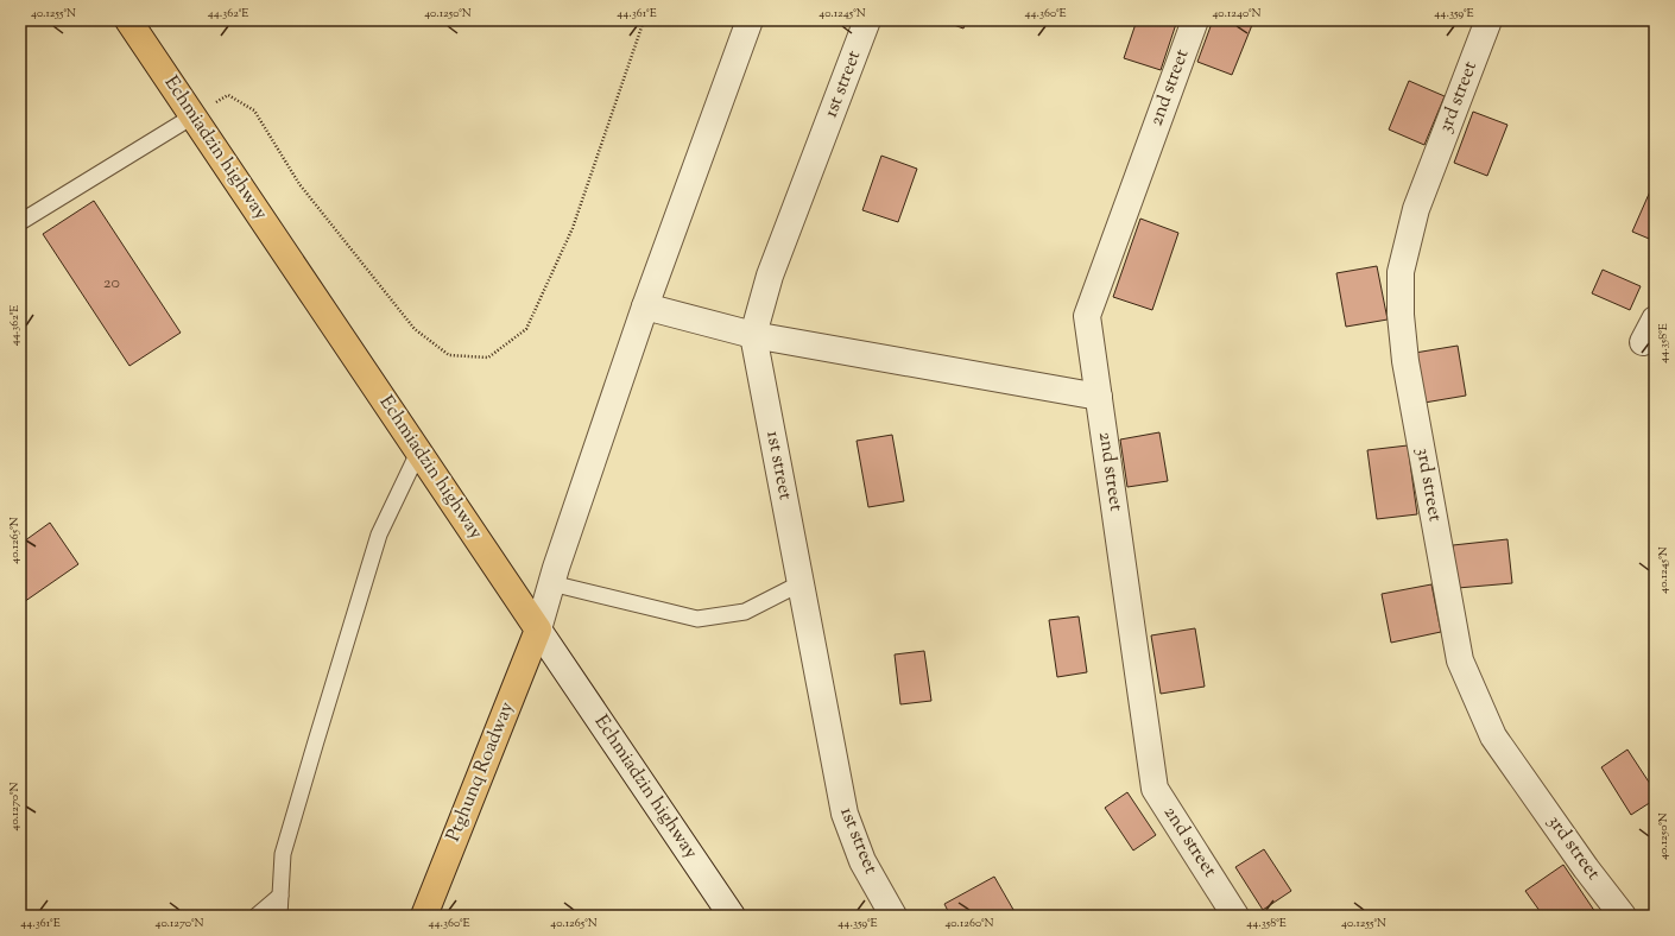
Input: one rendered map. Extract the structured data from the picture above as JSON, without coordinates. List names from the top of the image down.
{
  "streets": {
    "main road": ["Echmiadzin highway", "Ptghunq Roadway"],
    "street": ["1st street", "2nd street", "3rd street"]
  },
  "crossings": [
    ["Echmiadzin highway", "Ptghunq Roadway"]
  ],
  "house_numbers": ["20"],
  "coordinates": [
    "40.1255°N",
    "44.362°E",
    "40.1250°N",
    "44.361°E",
    "40.1245°N",
    "44.360°E",
    "40.1240°N",
    "44.359°E",
    "44.358°E",
    "40.1265°N",
    "40.1270°N",
    "40.1260°N"
  ]
}
